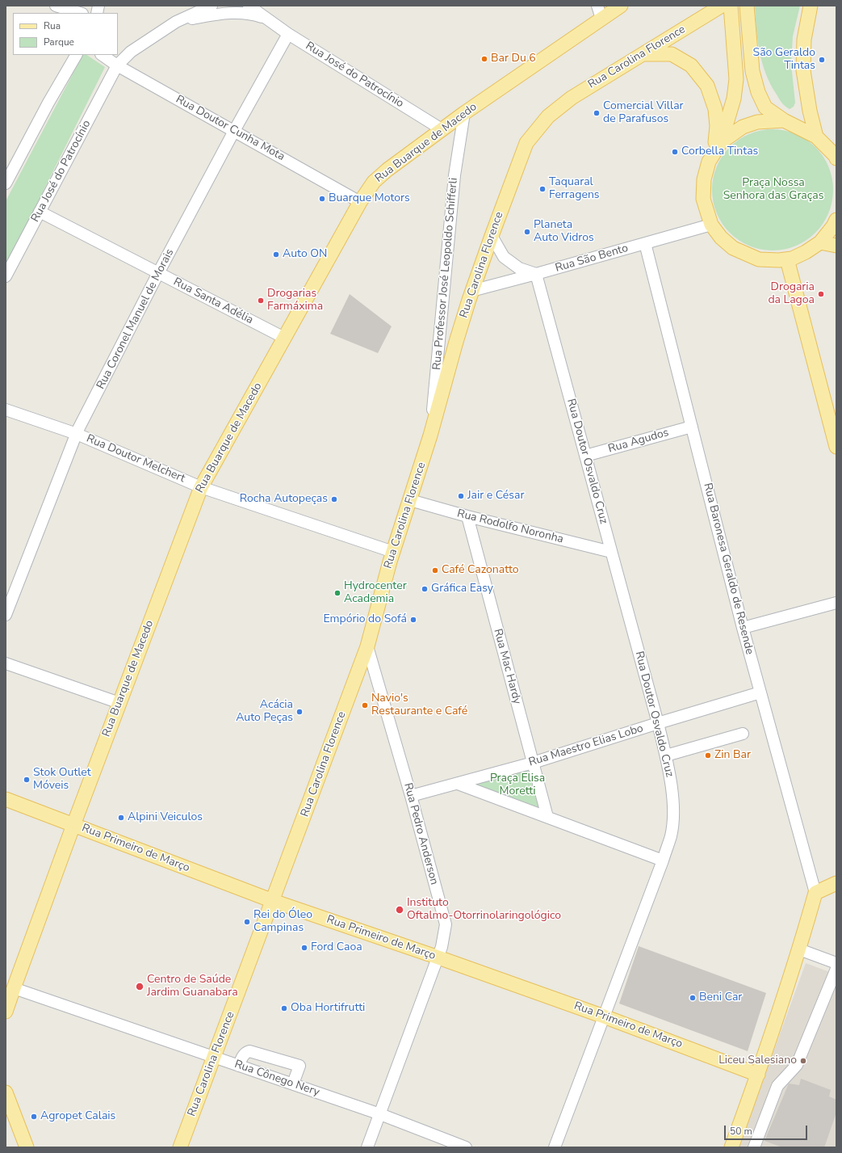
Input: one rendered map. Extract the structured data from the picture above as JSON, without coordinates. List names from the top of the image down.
{
  "streets": {
    "main road": ["Rua Carolina Florence", "Rua Buarque de Macedo", "Rua Primeiro de Março"],
    "street": [
      "Rua José do Patrocínio",
      "Rua Doutor Cunha Mota",
      "Rua São Bento",
      "Rua Professor José Leopoldo Schifferli",
      "Rua Santa Adélia",
      "Rua Coronel Manuel de Morais",
      "Rua Agudos",
      "Rua Doutor Melchert",
      "Rua Doutor Osvaldo Cruz",
      "Rua Rodolfo Noronha",
      "Rua Baronesa Geraldo de Resende",
      "Rua Mac Hardy",
      "Rua Maestro Elias Lobo",
      "Rua Pedro Anderson",
      "Rua Cônego Nery"
    ]
  },
  "crossings": [
    ["Rua Carolina Florence", "Rua São Bento"],
    ["Rua Carolina Florence", "Rua Professor José Leopoldo Schifferli"],
    ["Rua Carolina Florence", "Rua Doutor Melchert"],
    ["Rua Carolina Florence", "Rua Rodolfo Noronha"],
    ["Rua Carolina Florence", "Rua Pedro Anderson"],
    ["Rua Carolina Florence", "Rua Primeiro de Março"],
    ["Rua Carolina Florence", "Rua Cônego Nery"],
    ["Rua José do Patrocínio", "Rua Doutor Cunha Mota"],
    ["Rua José do Patrocínio", "Rua Buarque de Macedo"],
    ["Rua José do Patrocínio", "Rua Santa Adélia"],
    ["Rua José do Patrocínio", "Rua Coronel Manuel de Morais"],
    ["Rua Doutor Cunha Mota", "Rua Buarque de Macedo"],
    ["Rua Doutor Cunha Mota", "Rua Coronel Manuel de Morais"],
    ["Rua Buarque de Macedo", "Rua Professor José Leopoldo Schifferli"],
    ["Rua Buarque de Macedo", "Rua Santa Adélia"],
    ["Rua Buarque de Macedo", "Rua Doutor Melchert"],
    ["Rua Buarque de Macedo", "Rua Primeiro de Março"],
    ["Rua Buarque de Macedo", "Rua Cônego Nery"],
    ["Rua São Bento", "Rua Doutor Osvaldo Cruz"],
    ["Rua São Bento", "Rua Baronesa Geraldo de Resende"],
    ["Rua Santa Adélia", "Rua Coronel Manuel de Morais"],
    ["Rua Coronel Manuel de Morais", "Rua Doutor Melchert"],
    ["Rua Agudos", "Rua Doutor Osvaldo Cruz"],
    ["Rua Agudos", "Rua Baronesa Geraldo de Resende"],
    ["Rua Doutor Osvaldo Cruz", "Rua Rodolfo Noronha"],
    ["Rua Doutor Osvaldo Cruz", "Rua Maestro Elias Lobo"],
    ["Rua Doutor Osvaldo Cruz", "Rua Primeiro de Março"],
    ["Rua Rodolfo Noronha", "Rua Mac Hardy"],
    ["Rua Baronesa Geraldo de Resende", "Rua Maestro Elias Lobo"],
    ["Rua Mac Hardy", "Rua Maestro Elias Lobo"],
    ["Rua Maestro Elias Lobo", "Rua Pedro Anderson"],
    ["Rua Pedro Anderson", "Rua Primeiro de Março"],
    ["Rua Pedro Anderson", "Rua Cônego Nery"]
  ],
  "parks": ["Praça Nossa Senhora das Graças", "Praça Elisa Moretti"],
  "places": [
    "Bar Du 6",
    "São Geraldo Tintas",
    "Comercial Villar de Parafusos",
    "Corbella Tintas",
    "Taquaral Ferragens",
    "Buarque Motors",
    "Planeta Auto Vidros",
    "Auto ON",
    "Drogaria da Lagoa",
    "Drogarias Farmáxima",
    "Jair e César",
    "Rocha Autopeças",
    "Café Cazonatto",
    "Gráfica Easy",
    "Hydrocenter Academia",
    "Empório do Sofá",
    "Navio's Restaurante e Café",
    "Acácia Auto Peças",
    "Zin Bar",
    "Stok Outlet Móveis",
    "Alpini Veiculos",
    "Instituto Oftalmo-Otorrinolaringológico",
    "Rei do Óleo Campinas",
    "Ford Caoa",
    "Centro de Saúde Jardim Guanabara",
    "Beni Car",
    "Oba Hortifrutti",
    "Liceu Salesiano",
    "Agropet Calais"
  ],
  "legend": ["Rua", "Parque"],
  "scale_bar": "50 m"
}
